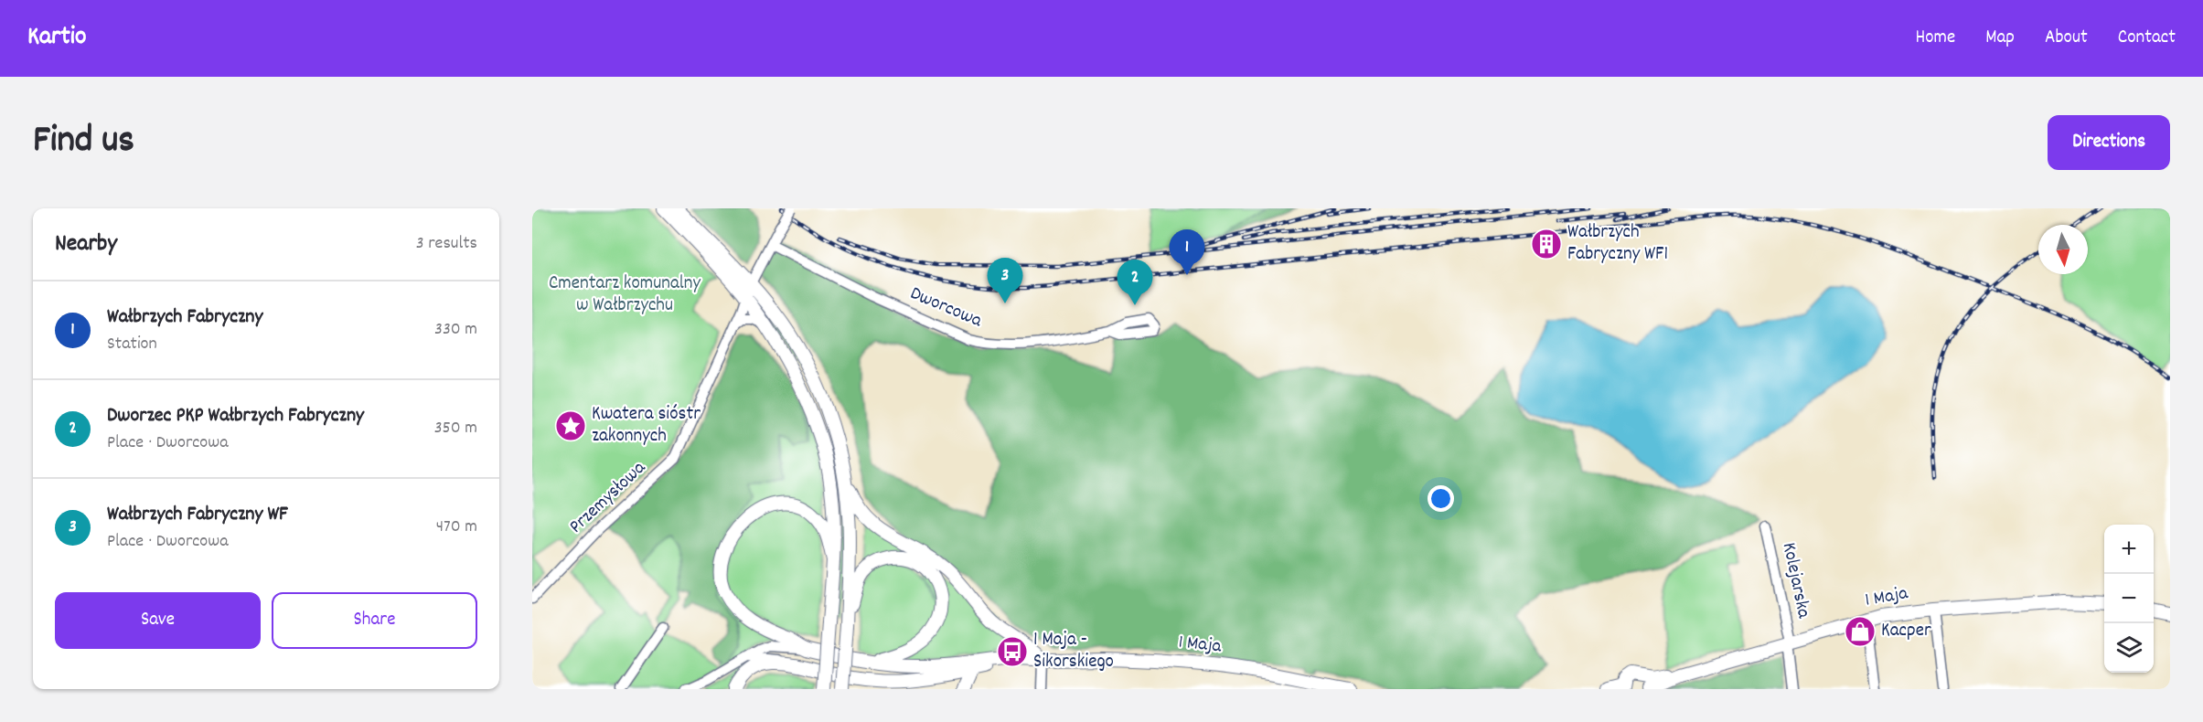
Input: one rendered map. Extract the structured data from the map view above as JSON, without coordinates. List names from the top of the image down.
{
  "streets": {
    "main road": ["1 Maja"],
    "street": ["Dworcowa", "Przemysłowa", "Kolejarska"]
  },
  "crossings": [
    ["Dworcowa", "Przemysłowa"],
    ["Kolejarska", "1 Maja"]
  ],
  "parks": ["Cmentarz komunalny w Wałbrzychu"],
  "places": {
    "building": ["Wałbrzych Fabryczny WF1"],
    "place": ["Kwatera sióstr zakonnych"],
    "shop": ["Kacper"],
    "bus stop": ["1 Maja - Sikorskiego"]
  },
  "north": "bottom",
  "page": {
    "header": "Kartio",
    "nav": [
      "Home",
      "Map",
      "About",
      "Contact"
    ],
    "title": "Find us",
    "buttons": [
      "Directions",
      ["Save", "Share"]
    ],
    "heading": ["Nearby", "3 results"],
    "pins": ["1", "3", "2"],
    "list": [
      {
        "mark": "1",
        "name": "Wałbrzych Fabryczny",
        "note": "Station",
        "value": "330 m"
      },
      {
        "mark": "2",
        "name": "Dworzec PKP Wałbrzych Fabryczny",
        "note": "Place · Dworcowa",
        "value": "350 m"
      },
      {
        "mark": "3",
        "name": "Wałbrzych Fabryczny WF",
        "note": "Place · Dworcowa",
        "value": "470 m"
      }
    ],
    "map_buttons": ["+", "−"]
  }
}
